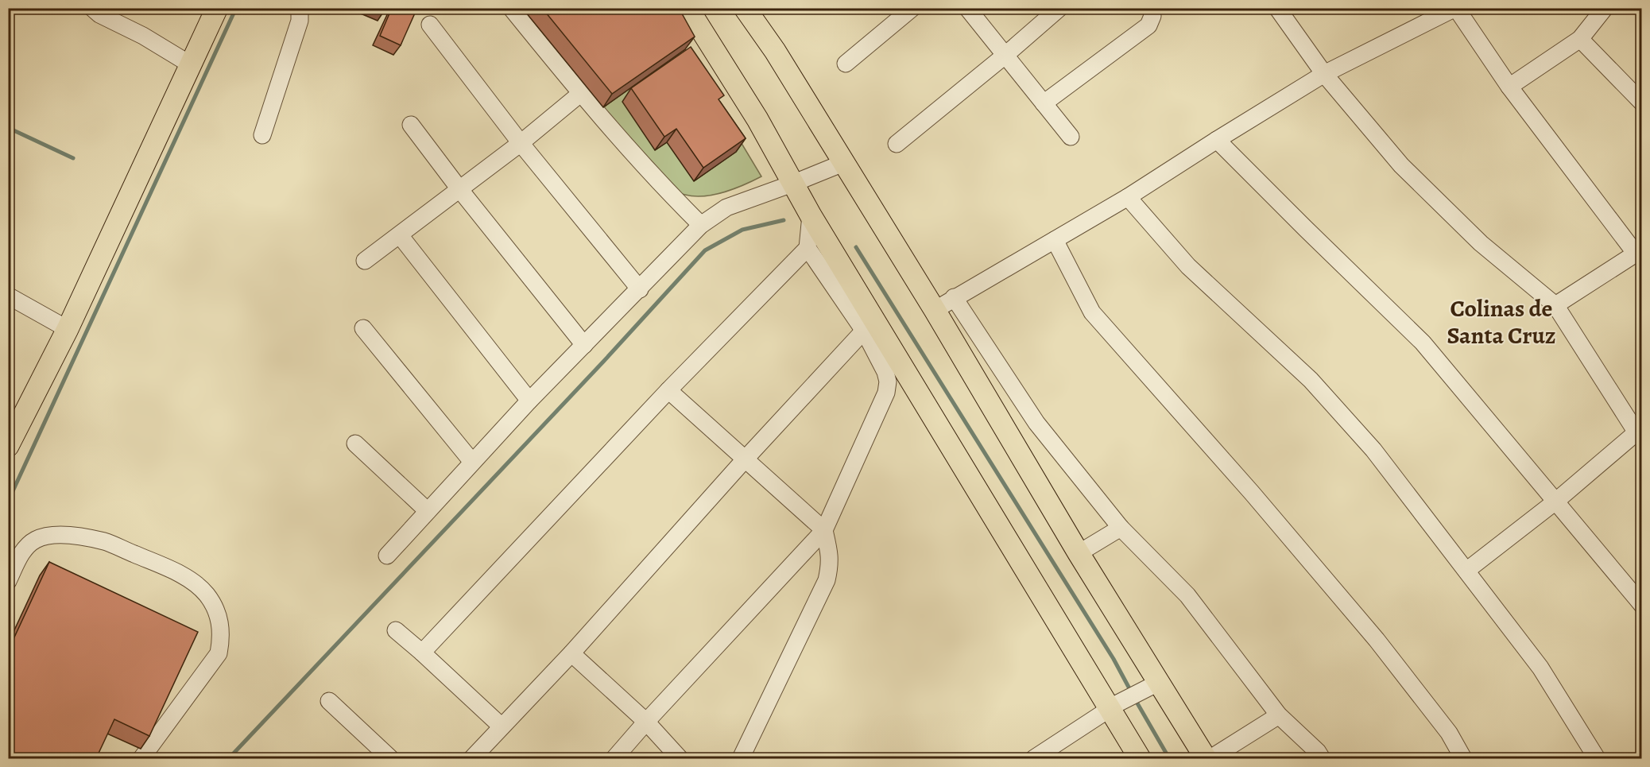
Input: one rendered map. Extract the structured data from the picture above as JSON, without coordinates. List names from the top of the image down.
{
  "districts": ["Colinas de Santa Cruz"]
}
